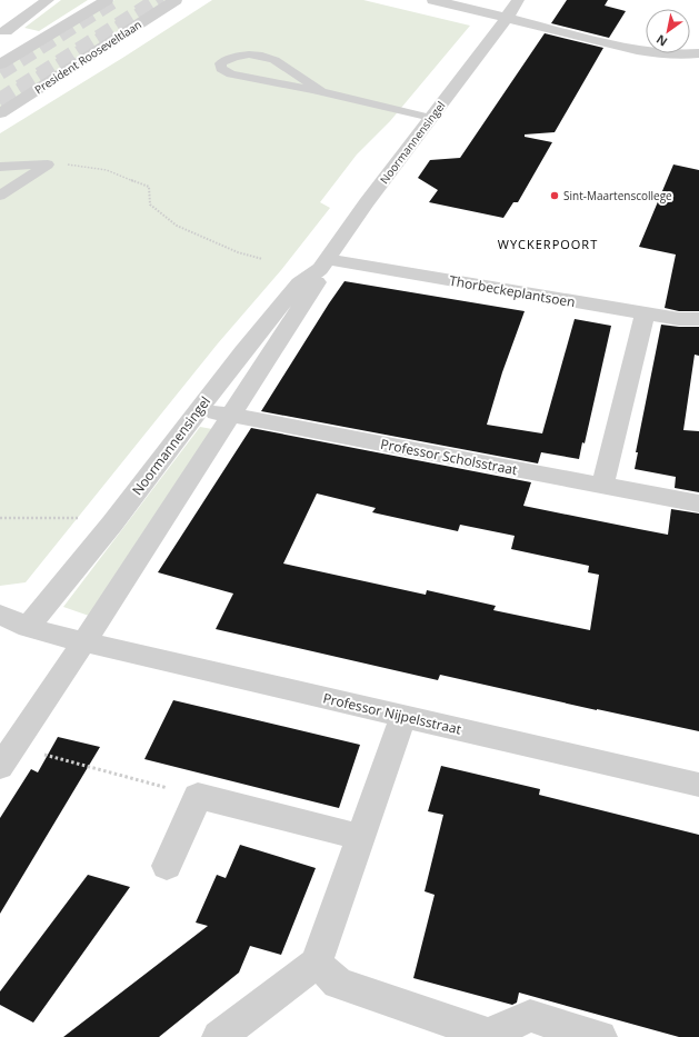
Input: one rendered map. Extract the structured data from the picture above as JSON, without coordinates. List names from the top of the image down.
{
  "streets": {
    "street": [
      "President Rooseveltlaan",
      "Noormannensingel",
      "Thorbeckeplantsoen",
      "Professor Scholsstraat",
      "Professor Nijpelsstraat"
    ]
  },
  "crossings": [
    ["Noormannensingel", "Thorbeckeplantsoen"],
    ["Noormannensingel", "Professor Scholsstraat"],
    ["Noormannensingel", "Professor Nijpelsstraat"]
  ],
  "districts": ["WYCKERPOORT"],
  "places": ["Sint-Maartenscollege"],
  "north": "bottom left"
}
